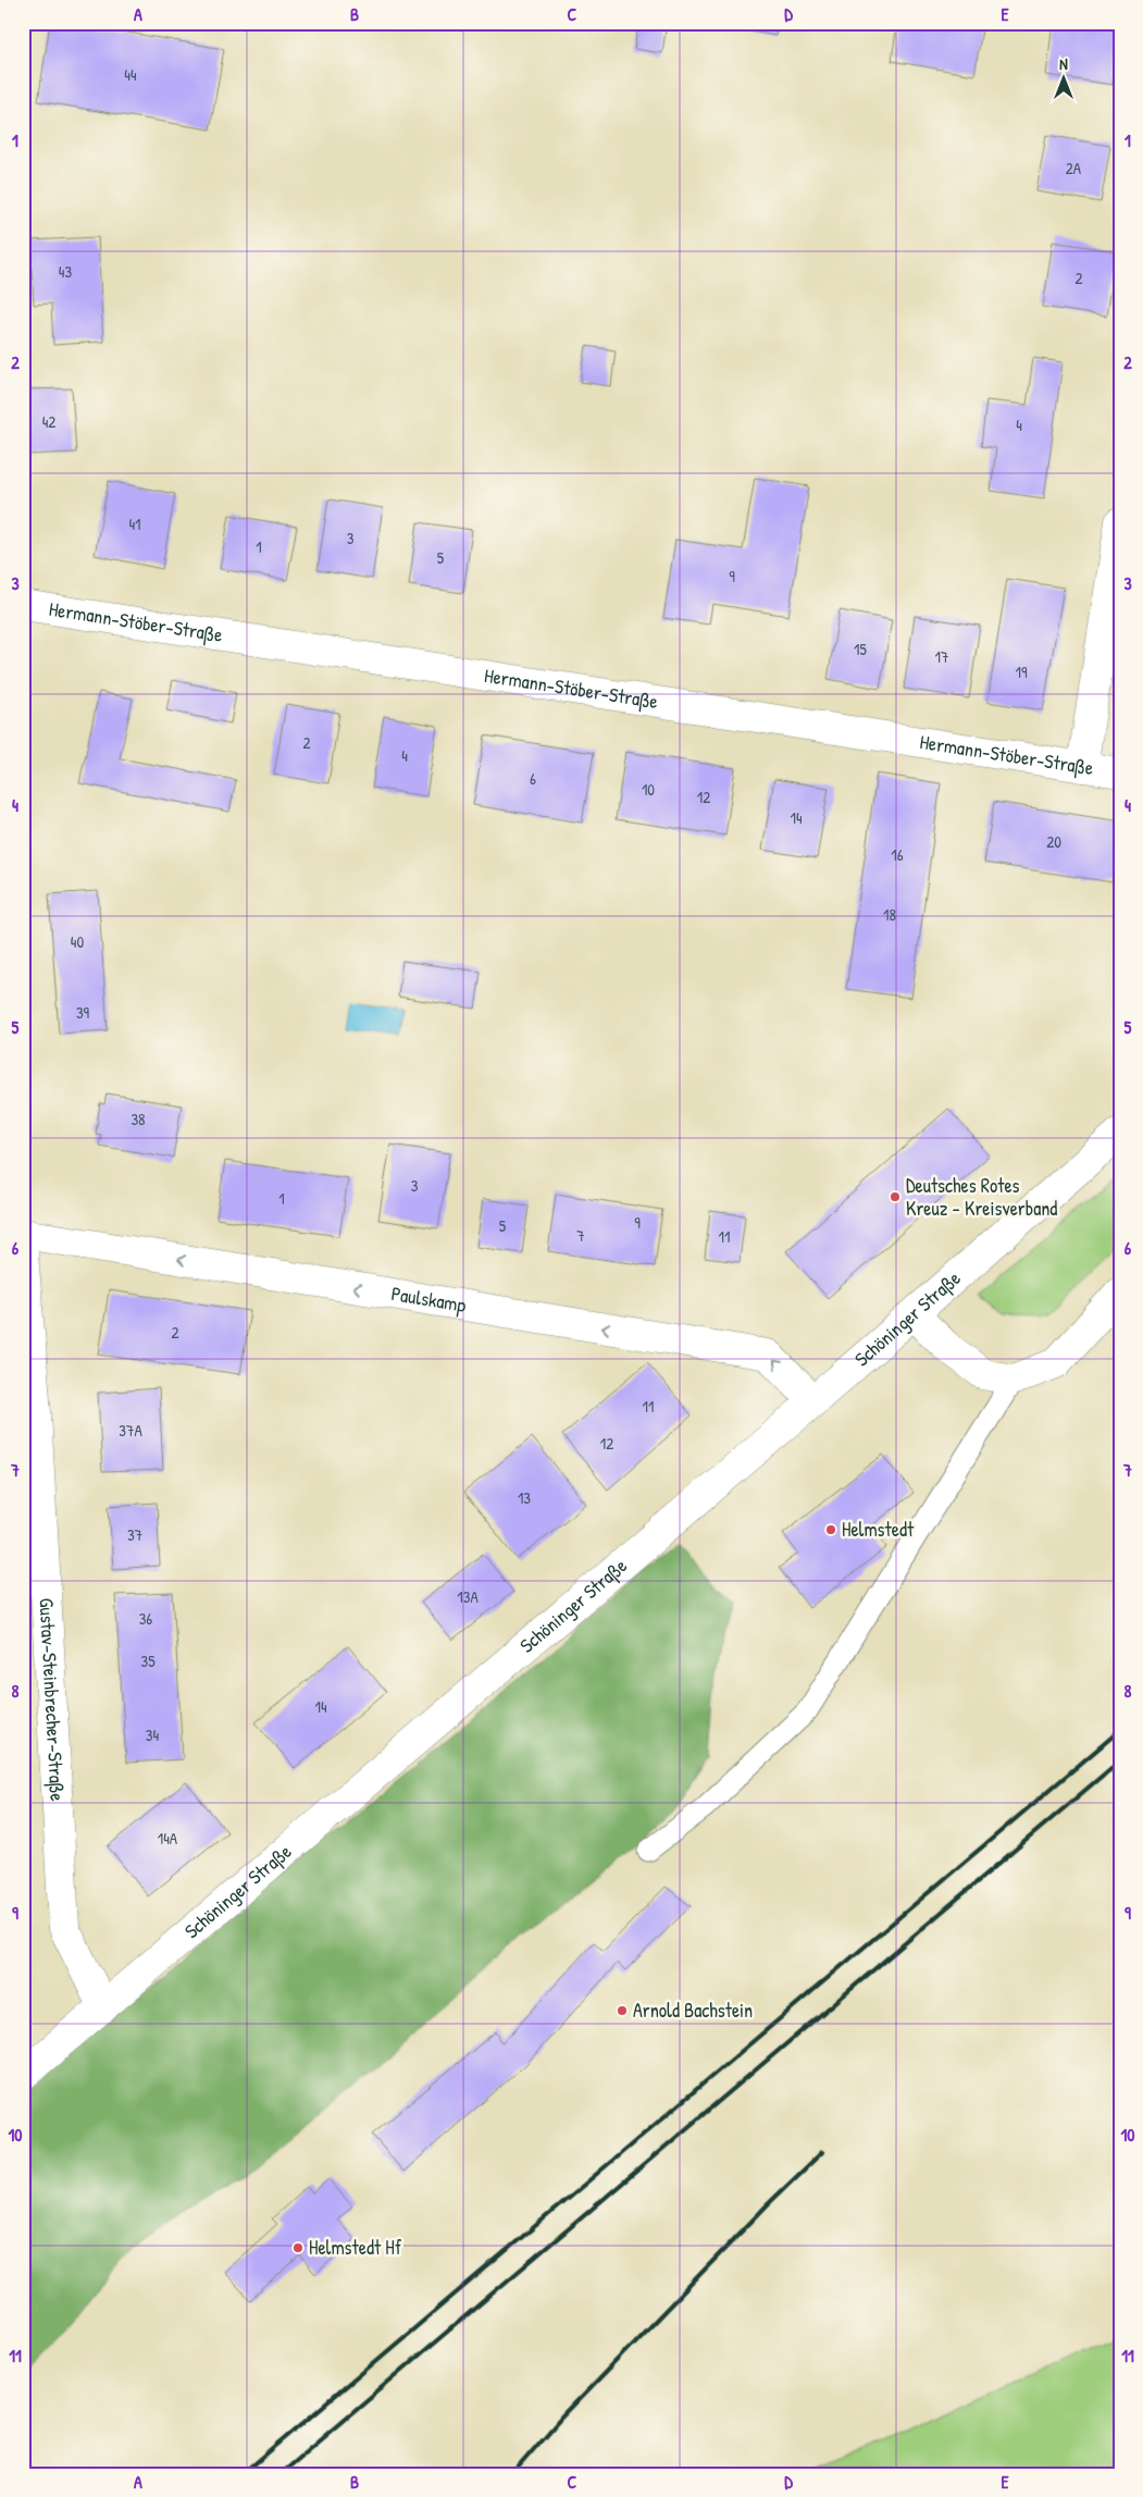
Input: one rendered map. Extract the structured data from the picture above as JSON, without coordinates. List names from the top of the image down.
{
  "streets": {
    "street": [
      "Hermann-Stöber-Straße",
      "Paulskamp",
      "Schöninger Straße",
      "Gustav-Steinbrecher-Straße"
    ]
  },
  "crossings": [
    ["Paulskamp", "Schöninger Straße"],
    ["Schöninger Straße", "Gustav-Steinbrecher-Straße"]
  ],
  "one_way": ["Paulskamp"],
  "places": [
    "Deutsches Rotes Kreuz - Kreisverband",
    "Helmstedt",
    "Arnold Bachstein",
    "Helmstedt Hf"
  ],
  "house_numbers": [
    "44",
    "2A",
    "43",
    "2",
    "42",
    "4",
    "41",
    "3",
    "1",
    "5",
    "9",
    "15",
    "17",
    "19",
    "2",
    "4",
    "6",
    "10",
    "12",
    "14",
    "20",
    "16",
    "18",
    "40",
    "39",
    "38",
    "3",
    "1",
    "9",
    "5",
    "7",
    "11",
    "2",
    "11",
    "37A",
    "12",
    "13",
    "37",
    "13A",
    "36",
    "35",
    "14",
    "34",
    "14A"
  ],
  "north": "top",
  "grid": {
    "columns": [
      "A",
      "B",
      "C",
      "D",
      "E"
    ],
    "rows": [
      "1",
      "2",
      "3",
      "4",
      "5",
      "6",
      "7",
      "8",
      "9",
      "10",
      "11"
    ]
  }
}
